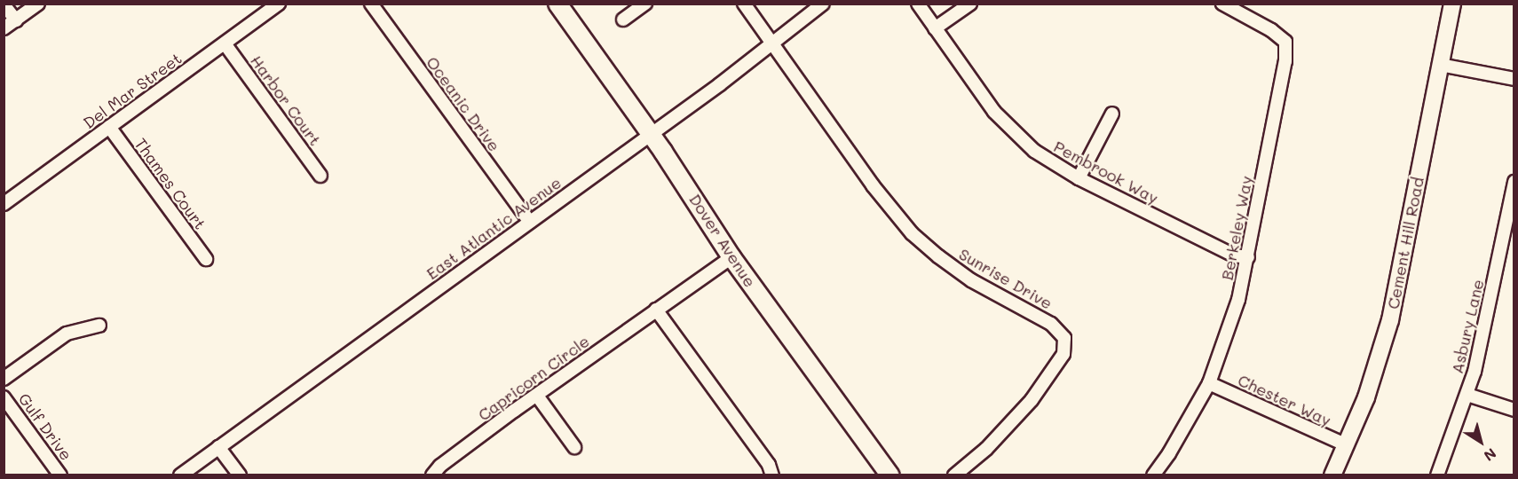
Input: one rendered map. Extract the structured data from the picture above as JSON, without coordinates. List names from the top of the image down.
{
  "streets": {
    "main road": ["Dover Avenue"],
    "street": [
      "Del Mar Street",
      "Harbor Court",
      "Oceanic Drive",
      "Pembrook Way",
      "Thames Court",
      "East Atlantic Avenue",
      "Berkeley Way",
      "Cement Hill Road",
      "Sunrise Drive",
      "Asbury Lane",
      "Capricorn Circle",
      "Chester Way",
      "Gulf Drive"
    ]
  },
  "crossings": [
    ["Del Mar Street", "Harbor Court"],
    ["Del Mar Street", "Thames Court"],
    ["Oceanic Drive", "East Atlantic Avenue"],
    ["Pembrook Way", "Berkeley Way"],
    ["East Atlantic Avenue", "Dover Avenue"],
    ["East Atlantic Avenue", "Sunrise Drive"],
    ["Berkeley Way", "Chester Way"],
    ["Dover Avenue", "Capricorn Circle"],
    ["Cement Hill Road", "Chester Way"]
  ],
  "north": "bottom right"
}
